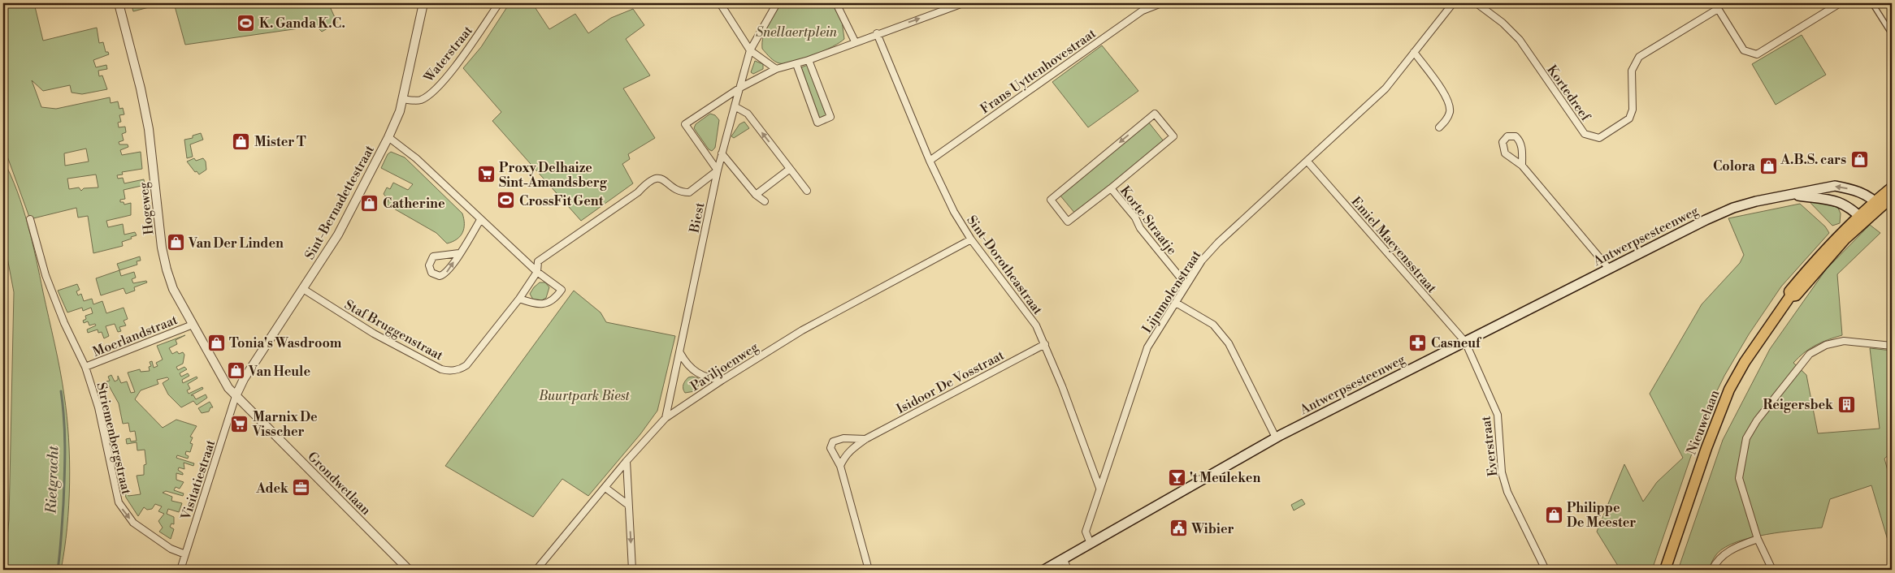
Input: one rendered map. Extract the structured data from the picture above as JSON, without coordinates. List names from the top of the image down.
{
  "streets": {
    "main road": ["Antwerpsesteenweg", "Nieuwelaan"],
    "street": [
      "Waterstraat",
      "Frans Uyttenhovestraat",
      "Kortedreef",
      "Sint-Bernadettestraat",
      "Hogeweg",
      "Biest",
      "Korte Straatje",
      "Emiel Maeyensstraat",
      "Sint-Dorotheastraat",
      "Lijnmolenstraat",
      "Staf Bruggenstraat",
      "Moerlandstraat",
      "Paviljoenweg",
      "Isidoor De Vosstraat",
      "Striemenbergstraat",
      "Everstraat",
      "Visitatiestraat",
      "Grondwetlaan"
    ]
  },
  "crossings": [
    ["Waterstraat", "Sint-Bernadettestraat"],
    ["Frans Uyttenhovestraat", "Sint-Dorotheastraat"],
    ["Sint-Bernadettestraat", "Hogeweg"],
    ["Sint-Bernadettestraat", "Staf Bruggenstraat"],
    ["Sint-Bernadettestraat", "Visitatiestraat"],
    ["Sint-Bernadettestraat", "Grondwetlaan"],
    ["Hogeweg", "Moerlandstraat"],
    ["Hogeweg", "Visitatiestraat"],
    ["Hogeweg", "Grondwetlaan"],
    ["Biest", "Staf Bruggenstraat"],
    ["Biest", "Paviljoenweg"],
    ["Korte Straatje", "Lijnmolenstraat"],
    ["Antwerpsesteenweg", "Emiel Maeyensstraat"],
    ["Antwerpsesteenweg", "Lijnmolenstraat"],
    ["Antwerpsesteenweg", "Nieuwelaan"],
    ["Antwerpsesteenweg", "Everstraat"],
    ["Emiel Maeyensstraat", "Lijnmolenstraat"],
    ["Emiel Maeyensstraat", "Everstraat"],
    ["Sint-Dorotheastraat", "Lijnmolenstraat"],
    ["Sint-Dorotheastraat", "Paviljoenweg"],
    ["Sint-Dorotheastraat", "Isidoor De Vosstraat"],
    ["Moerlandstraat", "Striemenbergstraat"],
    ["Striemenbergstraat", "Visitatiestraat"],
    ["Visitatiestraat", "Grondwetlaan"]
  ],
  "one_way": ["Striemenbergstraat"],
  "water": ["Rietgracht"],
  "parks": ["Snellaertplein", "Buurtpark Biest"],
  "places": {
    "sports": ["K. Ganda K.C.", "CrossFit Gent"],
    "shop": [
      "Mister T",
      "A.B.S. cars",
      "Colora",
      "Catherine",
      "Van Der Linden",
      "Tonia's Wasdroom",
      "Van Heule",
      "Philippe De Meester"
    ],
    "supermarket": ["Proxy Delhaize Sint-Amandsberg", "Marnix De Visscher"],
    "pharmacy": ["Casneuf"],
    "building": ["Reigersbek"],
    "bar": ["'t Meuleken"],
    "office": ["Adek"],
    "public building": ["Wibier"]
  }
}
